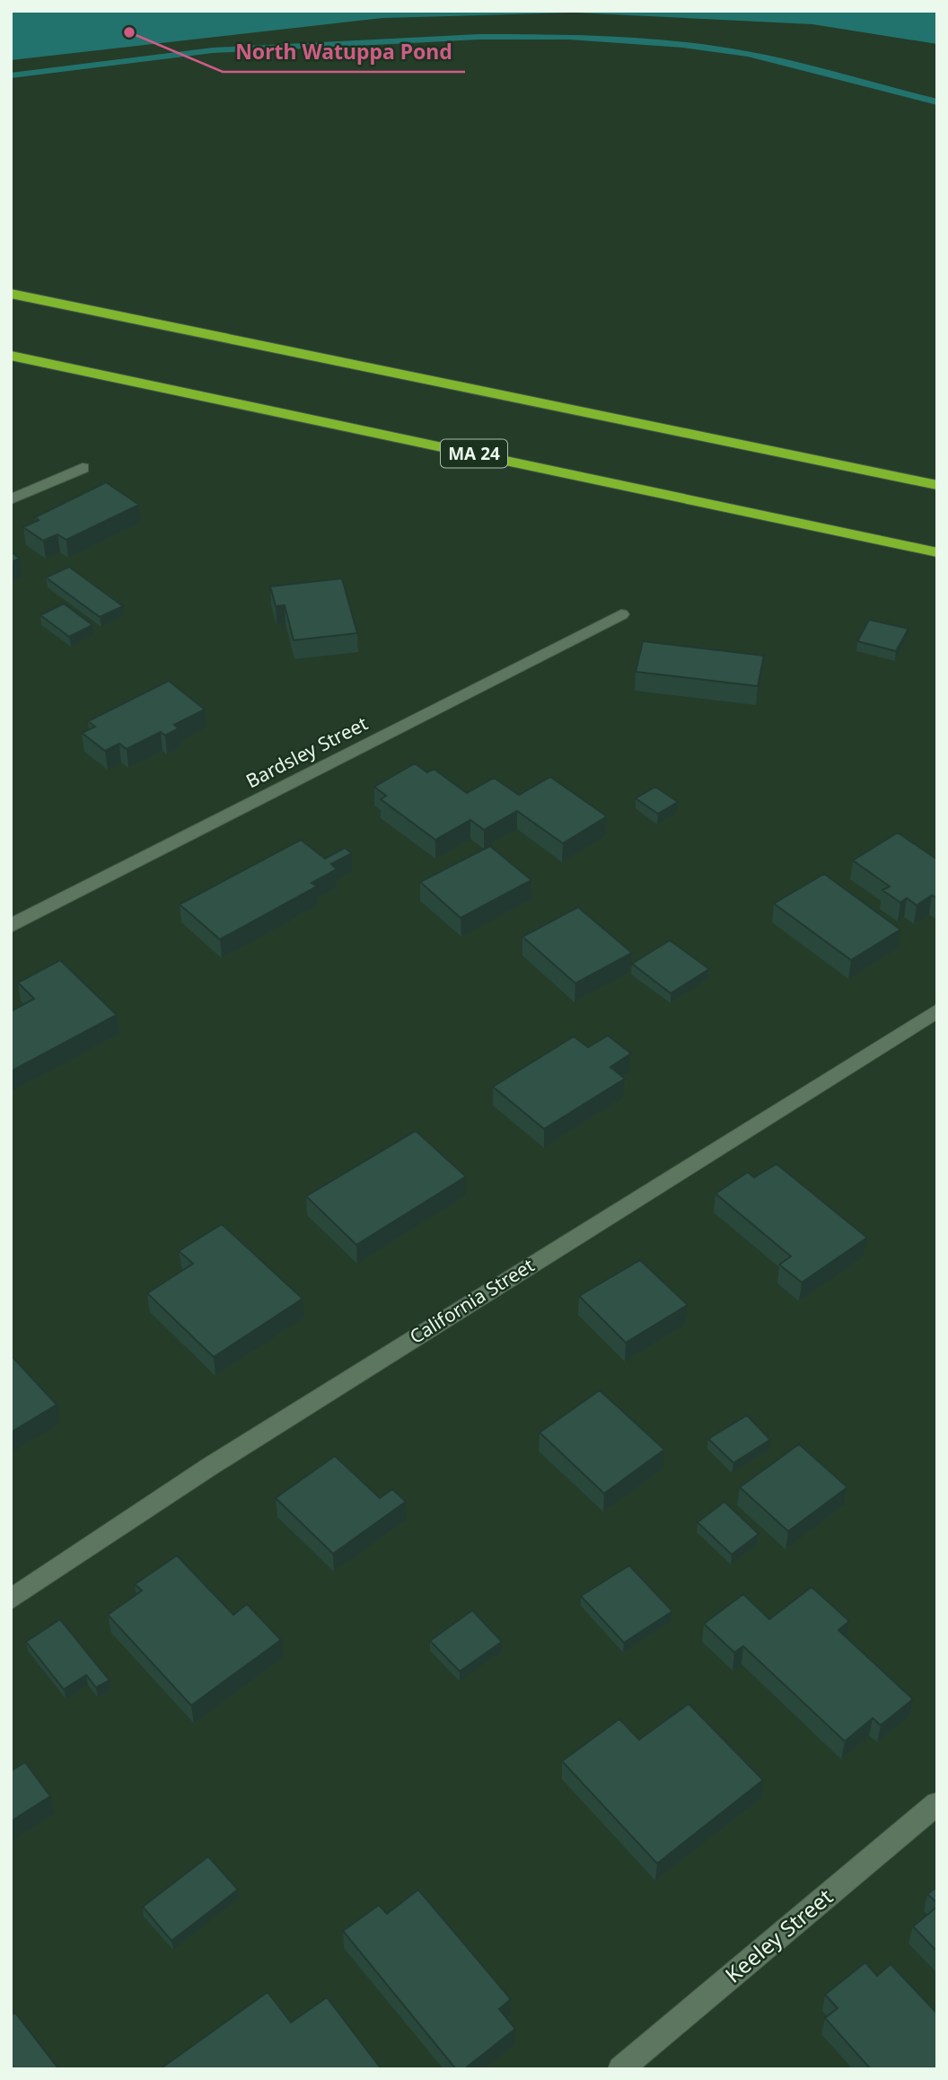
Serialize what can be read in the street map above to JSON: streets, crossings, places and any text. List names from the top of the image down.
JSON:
{
  "streets": {
    "highway": ["MA 24"],
    "street": ["Bardsley Street", "California Street", "Keeley Street"]
  },
  "places": ["North Watuppa Pond"]
}
